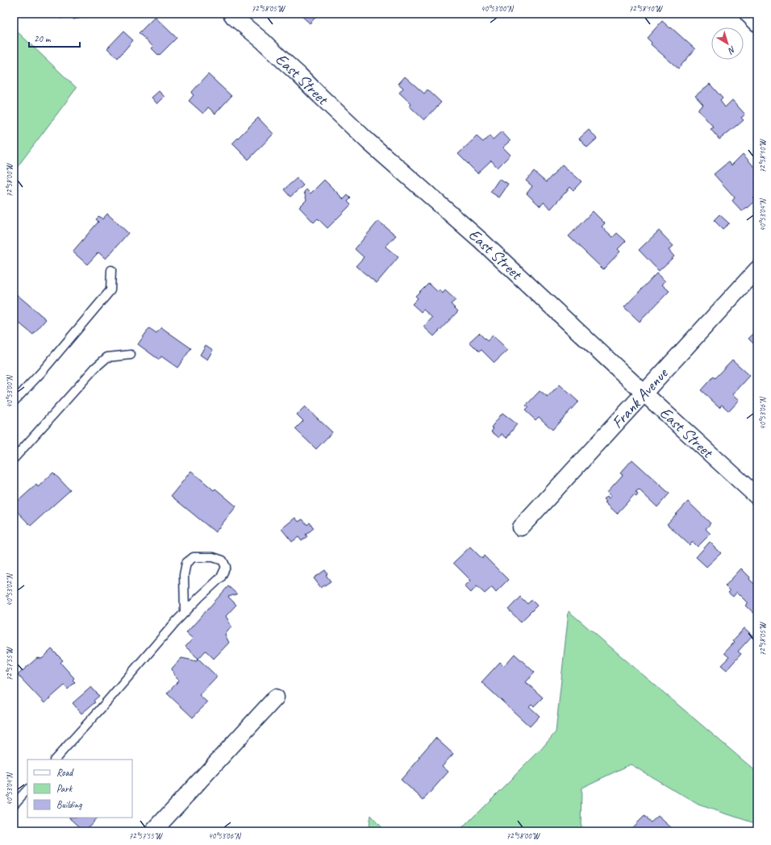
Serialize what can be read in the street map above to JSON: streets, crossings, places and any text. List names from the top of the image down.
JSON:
{
  "streets": {
    "street": ["East Street", "Frank Avenue"]
  },
  "crossings": [
    ["East Street", "Frank Avenue"]
  ],
  "legend": ["Road", "Park", "Building"],
  "scale_bar": "20 m",
  "north": "bottom right",
  "coordinates": [
    "72°58'05\"W",
    "40°53'00\"N",
    "72°58'10\"W",
    "72°58'00\"W",
    "40°53'04\"N",
    "40°53'06\"N",
    "40°53'02\"N",
    "72°57'55\"W"
  ]
}
